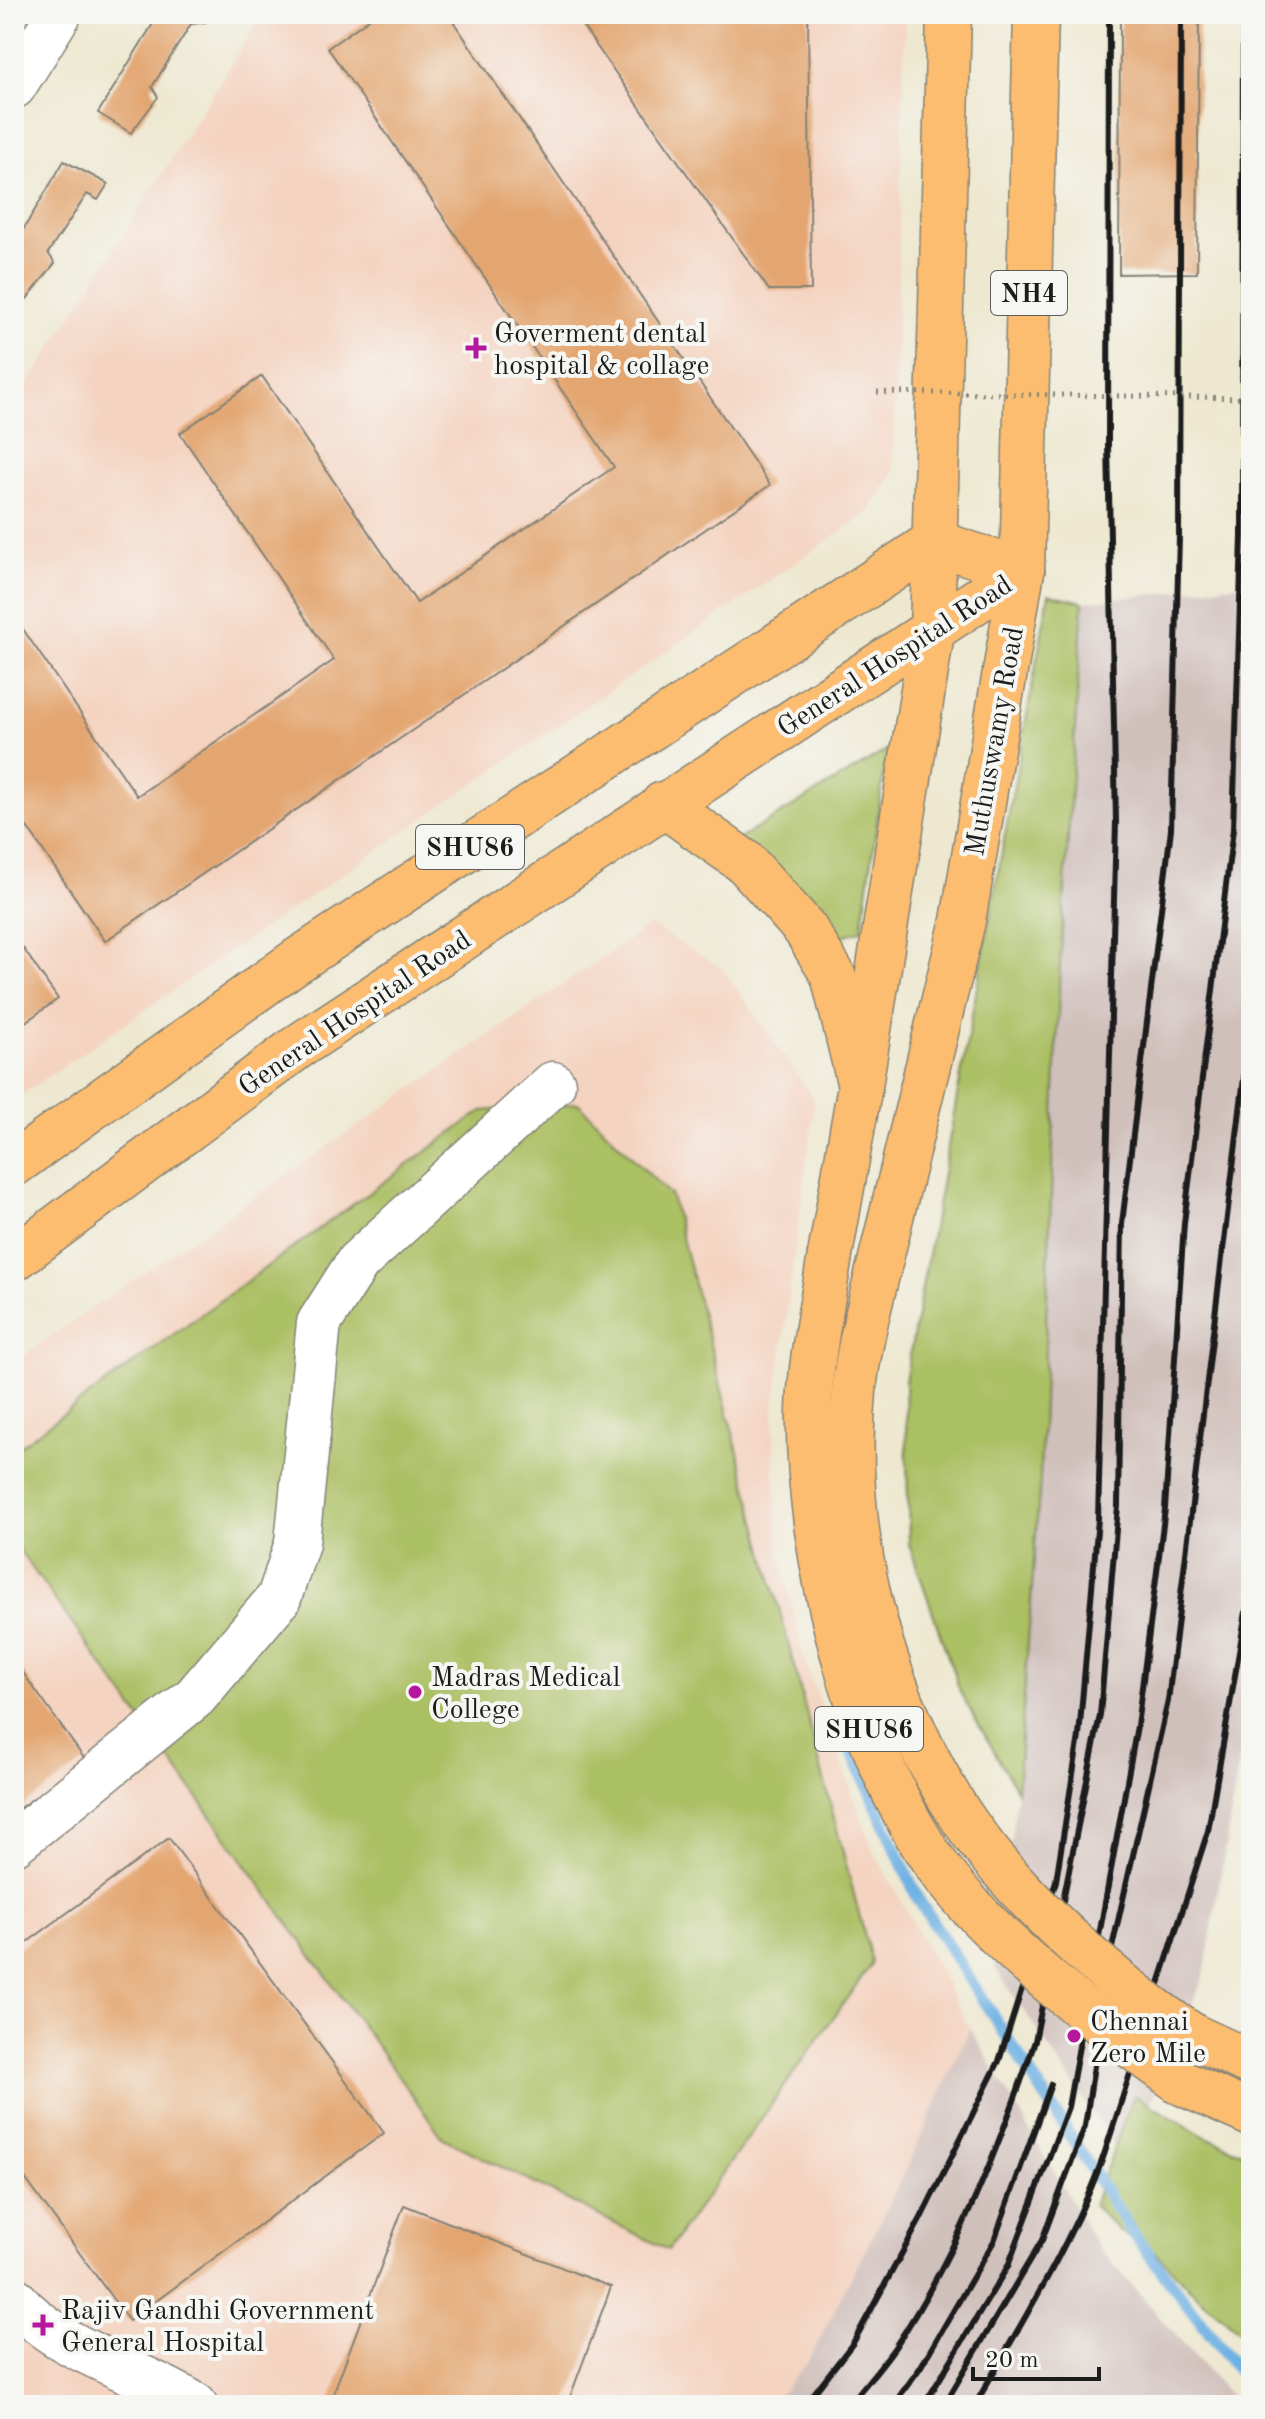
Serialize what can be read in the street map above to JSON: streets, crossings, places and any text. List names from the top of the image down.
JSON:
{
  "streets": {
    "main road": [
      "NH4",
      "General Hospital Road",
      "Muthuswamy Road",
      "SHU86"
    ]
  },
  "crossings": [
    ["General Hospital Road", "Muthuswamy Road"],
    ["General Hospital Road", "SHU86"]
  ],
  "places": {
    "health": ["Goverment dental hospital & collage", "Rajiv Gandhi Government General Hospital"],
    "other": ["Madras Medical College", "Chennai Zero Mile"]
  },
  "scale_bar": "20 m"
}
